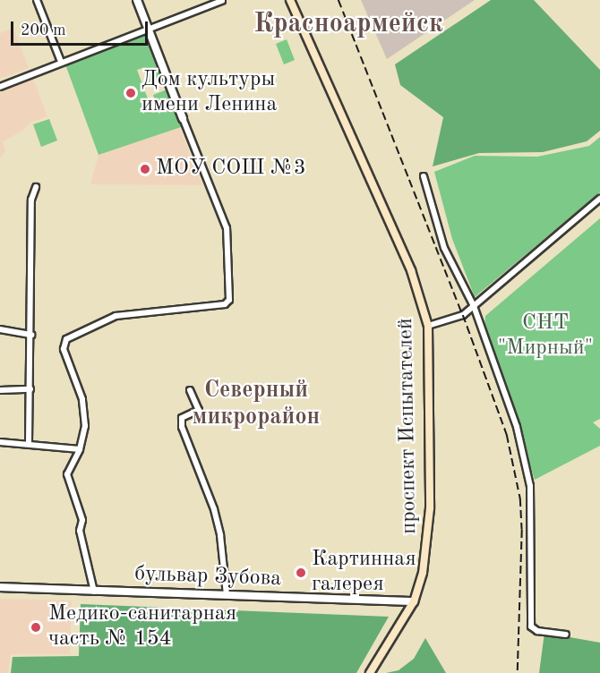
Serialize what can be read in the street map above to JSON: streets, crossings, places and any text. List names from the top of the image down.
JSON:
{
  "streets": {
    "main road": ["проспект Испытателей"],
    "street": ["бульвар Зубова"]
  },
  "crossings": [
    ["проспект Испытателей", "бульвар Зубова"]
  ],
  "districts": ["Красноармейск", "Северный микрорайон"],
  "parks": ["СНТ \"Мирный\""],
  "places": [
    "Дом культуры имени Ленина",
    "МОУ СОШ №3",
    "Картинная галерея",
    "Медико-санитарная часть № 154"
  ],
  "scale_bar": "200 m"
}
